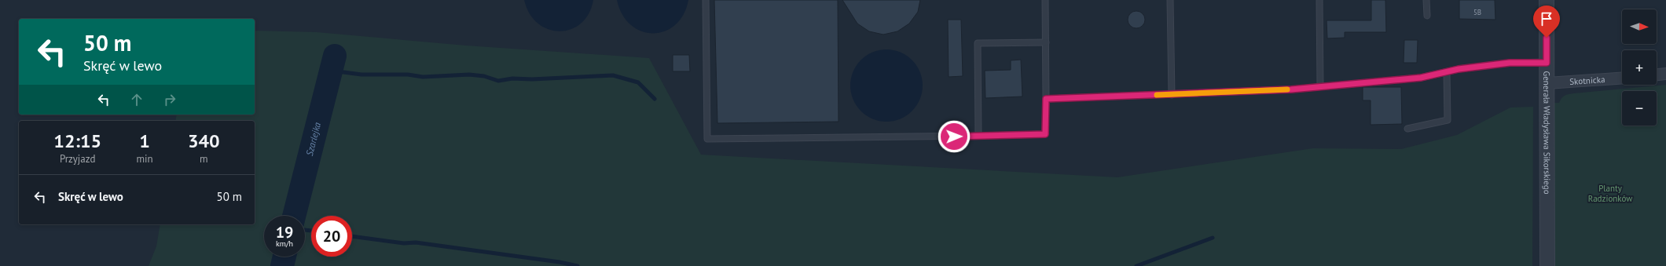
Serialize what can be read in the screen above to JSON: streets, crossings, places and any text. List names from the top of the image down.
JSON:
{
  "streets": {
    "street": ["Skotnicka", "Generała Władysława Sikorskiego"]
  },
  "crossings": [
    ["Skotnicka", "Generała Władysława Sikorskiego"]
  ],
  "water": ["Szarlejka"],
  "parks": ["Planty Radzionków"],
  "house_numbers": ["5B"],
  "north": "right",
  "page": {
    "map_buttons": ["+", "−"],
    "turn": ["50 m", "Skręć w lewo"],
    "eta": [
      "12:15",
      "Przyjazd",
      "1",
      "min",
      "340",
      "m"
    ],
    "list": [
      {
        "name": "Skręć w lewo",
        "value": "50 m"
      }
    ],
    "speed": "19 km/h",
    "limit": "20"
  }
}
